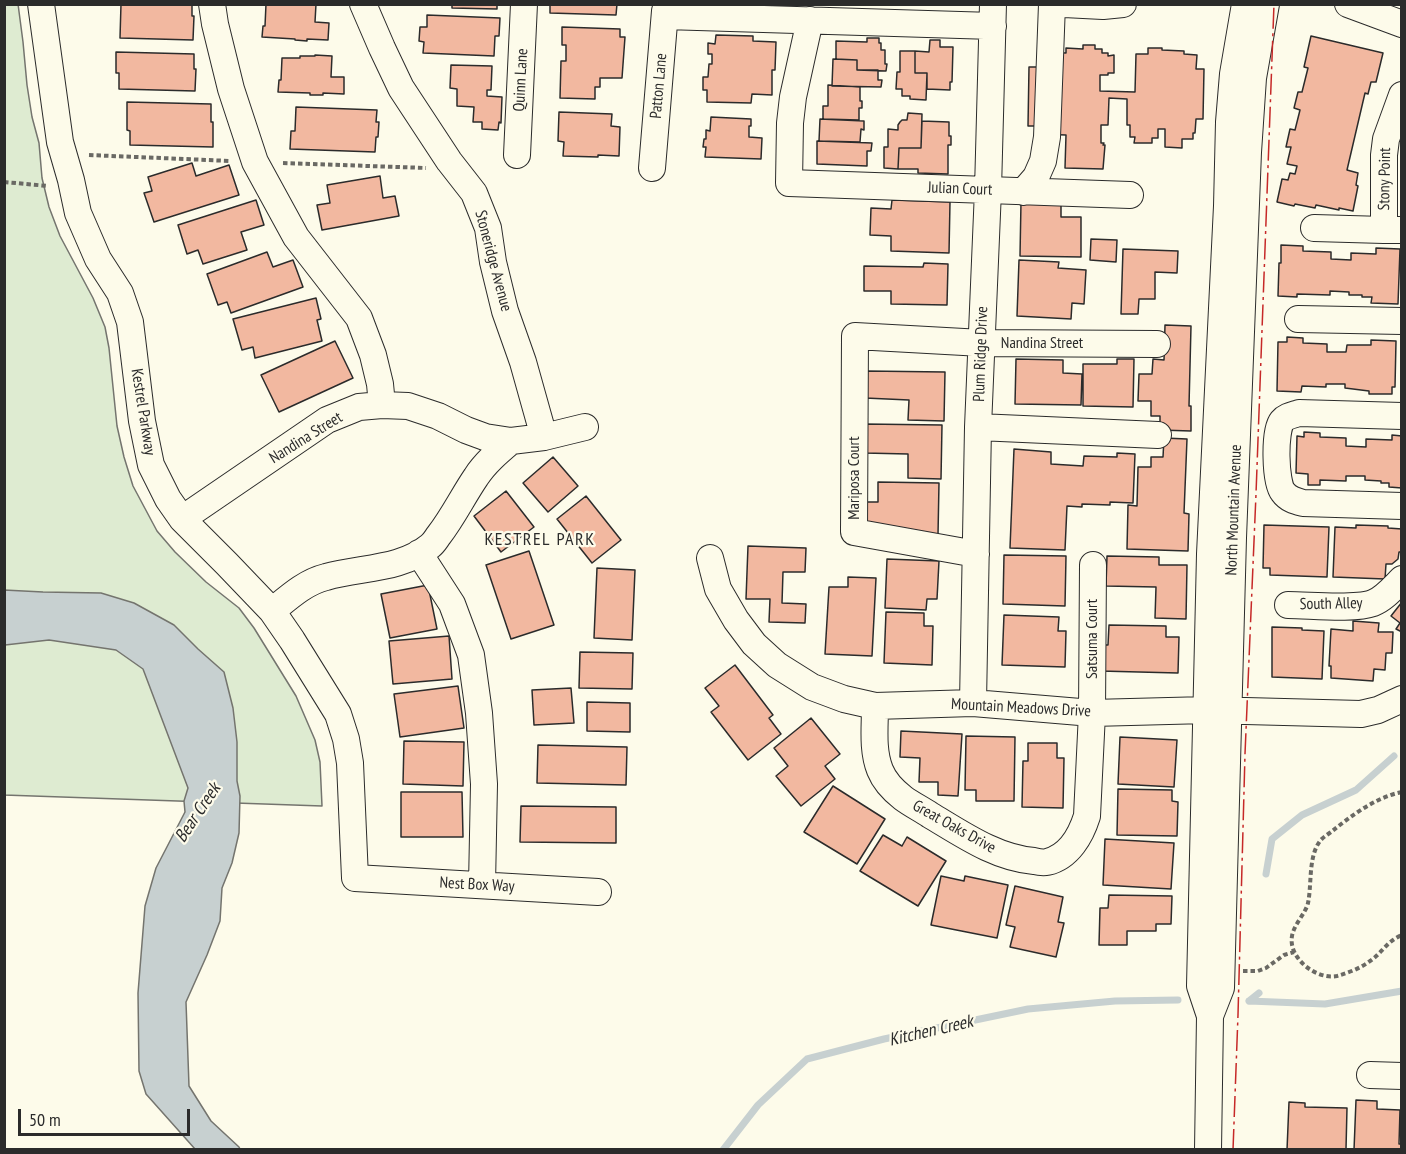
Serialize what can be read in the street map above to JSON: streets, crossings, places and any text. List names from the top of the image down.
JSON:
{
  "streets": {
    "street": [
      "Quinn Lane",
      "Patton Lane",
      "Stony Point",
      "Julian Court",
      "Stoneridge Avenue",
      "Nandina Street",
      "Plum Ridge Drive",
      "Kestrel Parkway",
      "Mariposa Court",
      "North Mountain Avenue",
      "South Alley",
      "Satsuma Court",
      "Mountain Meadows Drive",
      "Great Oaks Drive",
      "Nest Box Way"
    ]
  },
  "crossings": [
    ["Julian Court", "Plum Ridge Drive"],
    ["Stoneridge Avenue", "Nandina Street"],
    ["Nandina Street", "Plum Ridge Drive"],
    ["Nandina Street", "Kestrel Parkway"],
    ["Nandina Street", "Mariposa Court"],
    ["Plum Ridge Drive", "Mariposa Court"],
    ["Plum Ridge Drive", "Mountain Meadows Drive"],
    ["Kestrel Parkway", "Nest Box Way"],
    ["North Mountain Avenue", "Mountain Meadows Drive"],
    ["Satsuma Court", "Mountain Meadows Drive"],
    ["Satsuma Court", "Great Oaks Drive"],
    ["Mountain Meadows Drive", "Great Oaks Drive"]
  ],
  "districts": ["KESTREL PARK"],
  "water": ["Bear Creek", "Kitchen Creek"],
  "scale_bar": "50 m"
}
